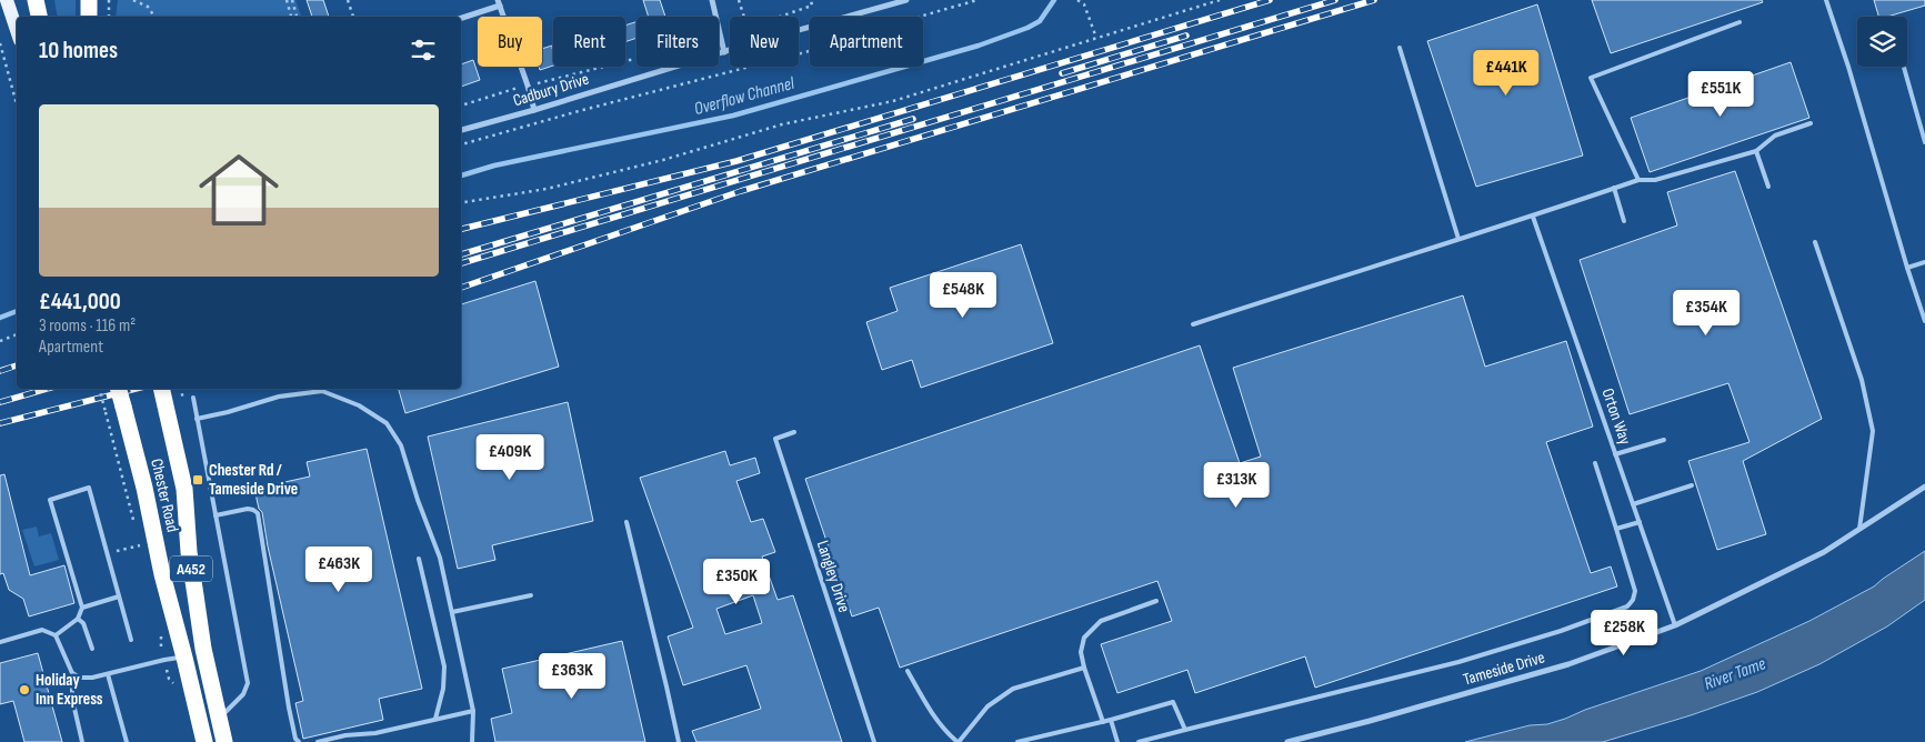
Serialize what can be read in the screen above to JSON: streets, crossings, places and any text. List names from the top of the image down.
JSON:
{
  "streets": {
    "highway": ["Chester Road", "A452"],
    "street": ["Cadbury Drive", "Tameside Drive"],
    "lane": ["Orton Way", "Langley Drive"]
  },
  "crossings": [
    ["Orton Way", "Tameside Drive"]
  ],
  "water": ["Overflow Channel", "River Tame"],
  "places": {
    "transit": ["Chester Rd / Tameside Drive"],
    "other": ["Holiday Inn Express"]
  },
  "page": {
    "chip": [
      "Buy",
      "Rent",
      "Filters",
      "New",
      "Apartment"
    ],
    "heading": "10 homes",
    "price": [
      "£441K",
      "£551K",
      "£548K",
      "£354K",
      "£409K",
      "£313K",
      "£463K",
      "£350K",
      "£258K",
      "£363K"
    ],
    "list": [
      {
        "name": "£441,000",
        "note": "3 rooms · 116 m² · Apartment"
      }
    ]
  }
}
